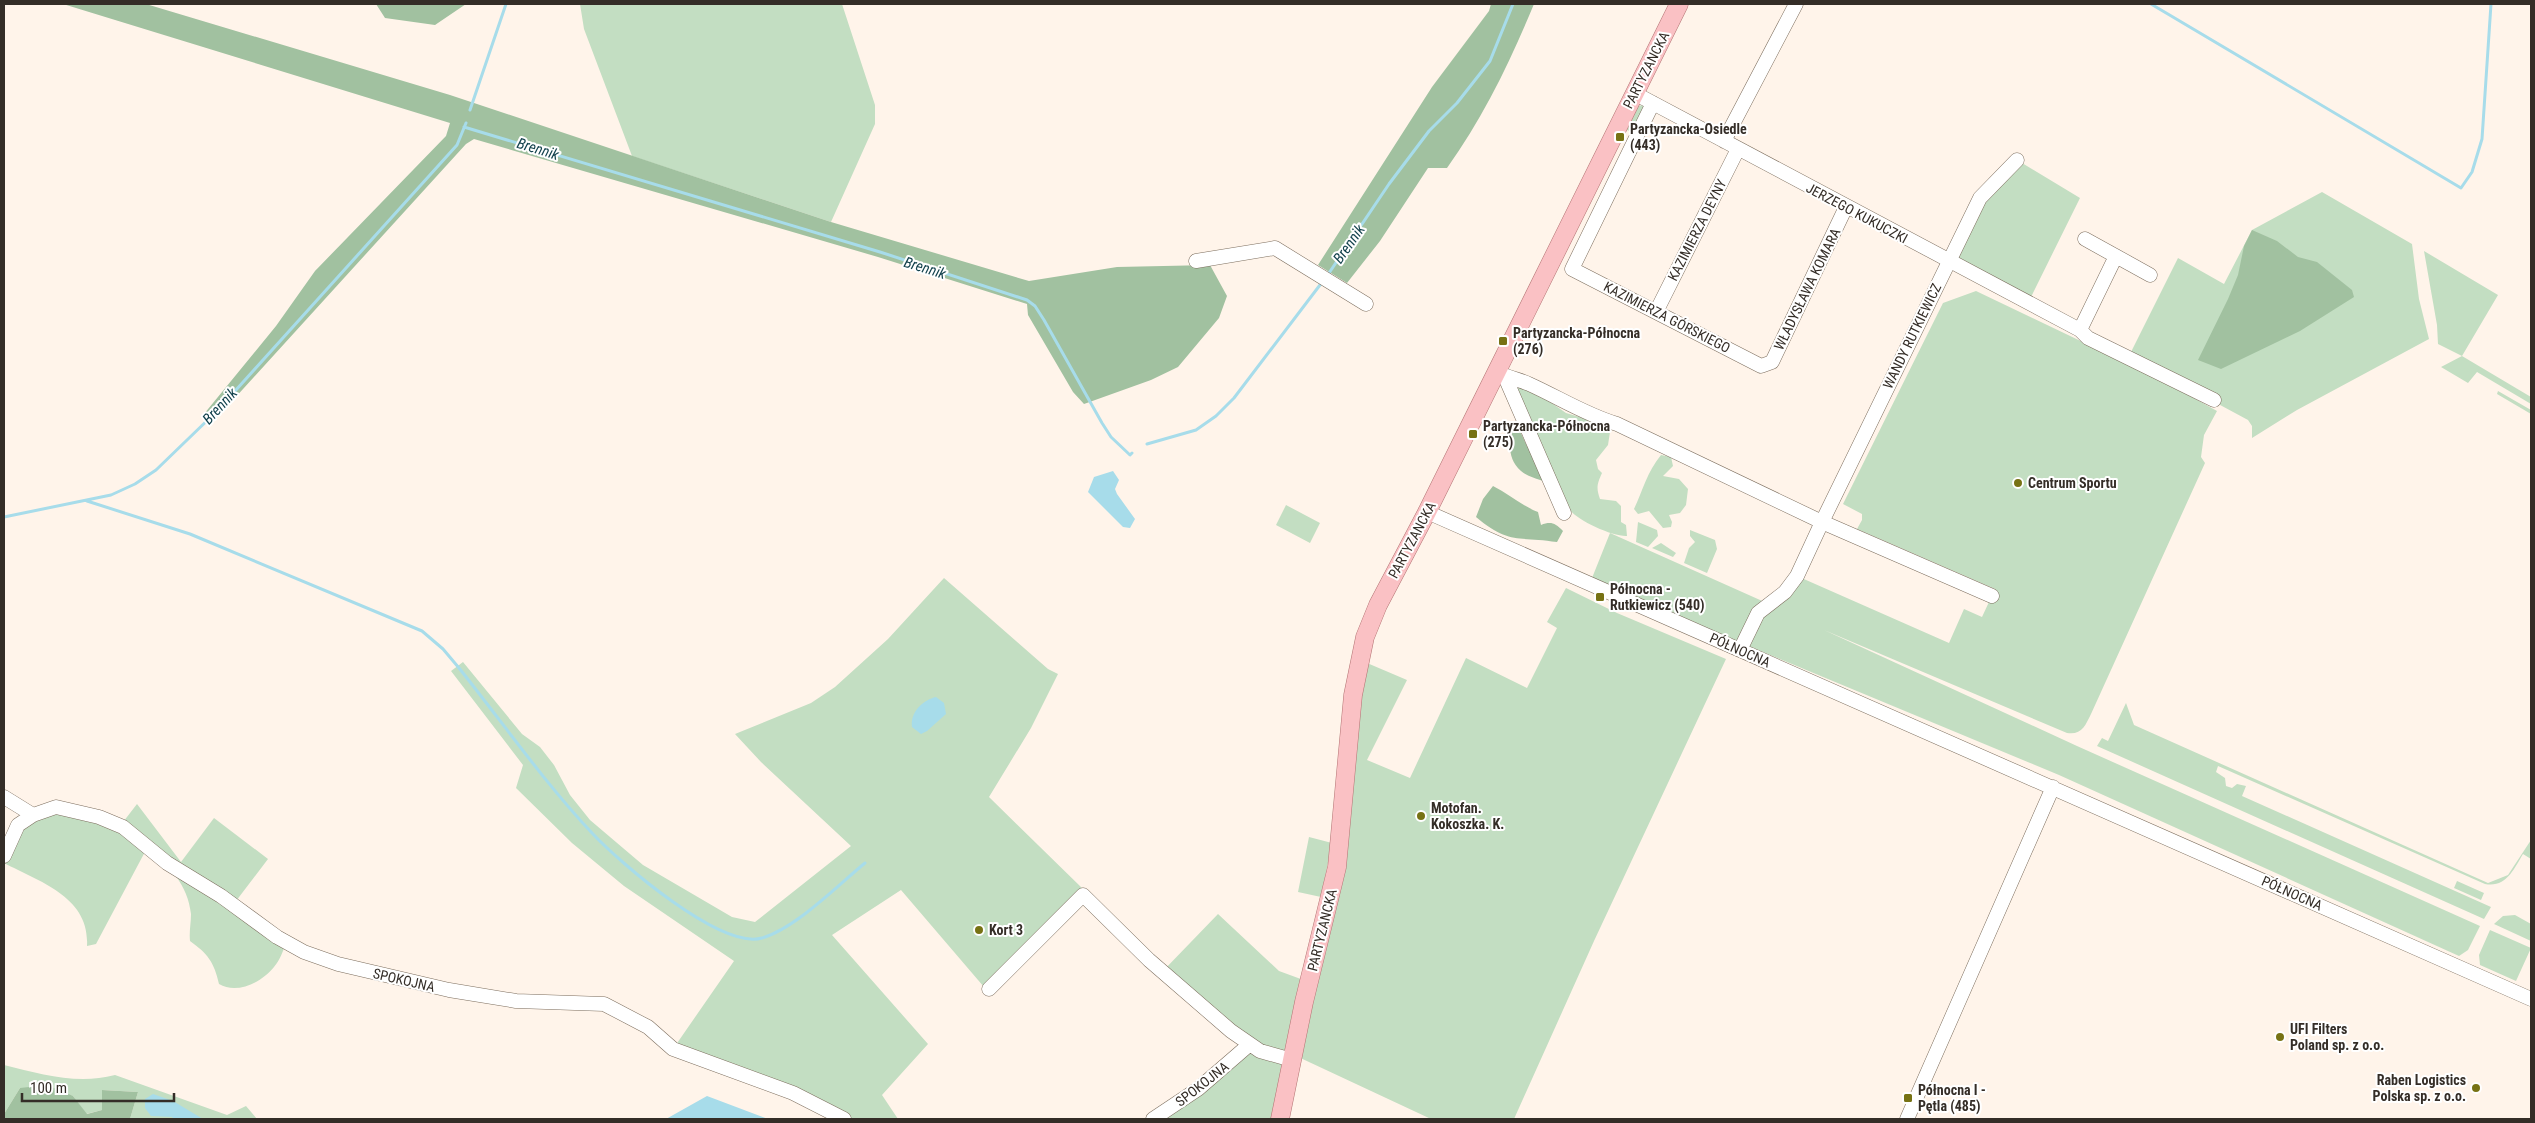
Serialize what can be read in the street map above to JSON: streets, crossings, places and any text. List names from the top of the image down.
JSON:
{
  "streets": {
    "main road": ["PARTYZANCKA"],
    "street": [
      "JERZEGO KUKUCZKI",
      "KAZIMIERZA DEYNY",
      "WŁADYSŁAWA KOMARA",
      "KAZIMIERZA GÓRSKIEGO",
      "WANDY RUTKIEWICZ",
      "PÓŁNOCNA",
      "SPOKOJNA"
    ]
  },
  "crossings": [
    ["PARTYZANCKA", "JERZEGO KUKUCZKI"],
    ["PARTYZANCKA", "PÓŁNOCNA"],
    ["JERZEGO KUKUCZKI", "KAZIMIERZA DEYNY"],
    ["JERZEGO KUKUCZKI", "WŁADYSŁAWA KOMARA"],
    ["JERZEGO KUKUCZKI", "KAZIMIERZA GÓRSKIEGO"],
    ["JERZEGO KUKUCZKI", "WANDY RUTKIEWICZ"],
    ["KAZIMIERZA DEYNY", "KAZIMIERZA GÓRSKIEGO"],
    ["WŁADYSŁAWA KOMARA", "KAZIMIERZA GÓRSKIEGO"],
    ["WANDY RUTKIEWICZ", "PÓŁNOCNA"]
  ],
  "water": ["Brennik"],
  "places": {
    "transit": [
      "Partyzancka-Osiedle (443)",
      "Partyzancka-Północna (276)",
      "Partyzancka-Północna (275)",
      "Północna - Rutkiewicz (540)",
      "Północna I - Pętla (485)"
    ],
    "other": [
      "Centrum Sportu",
      "Motofan. Kokoszka. K.",
      "Kort 3",
      "UFI Filters Poland sp. z o.o.",
      "Raben Logistics Polska sp. z o.o."
    ]
  },
  "scale_bar": "100 m"
}
